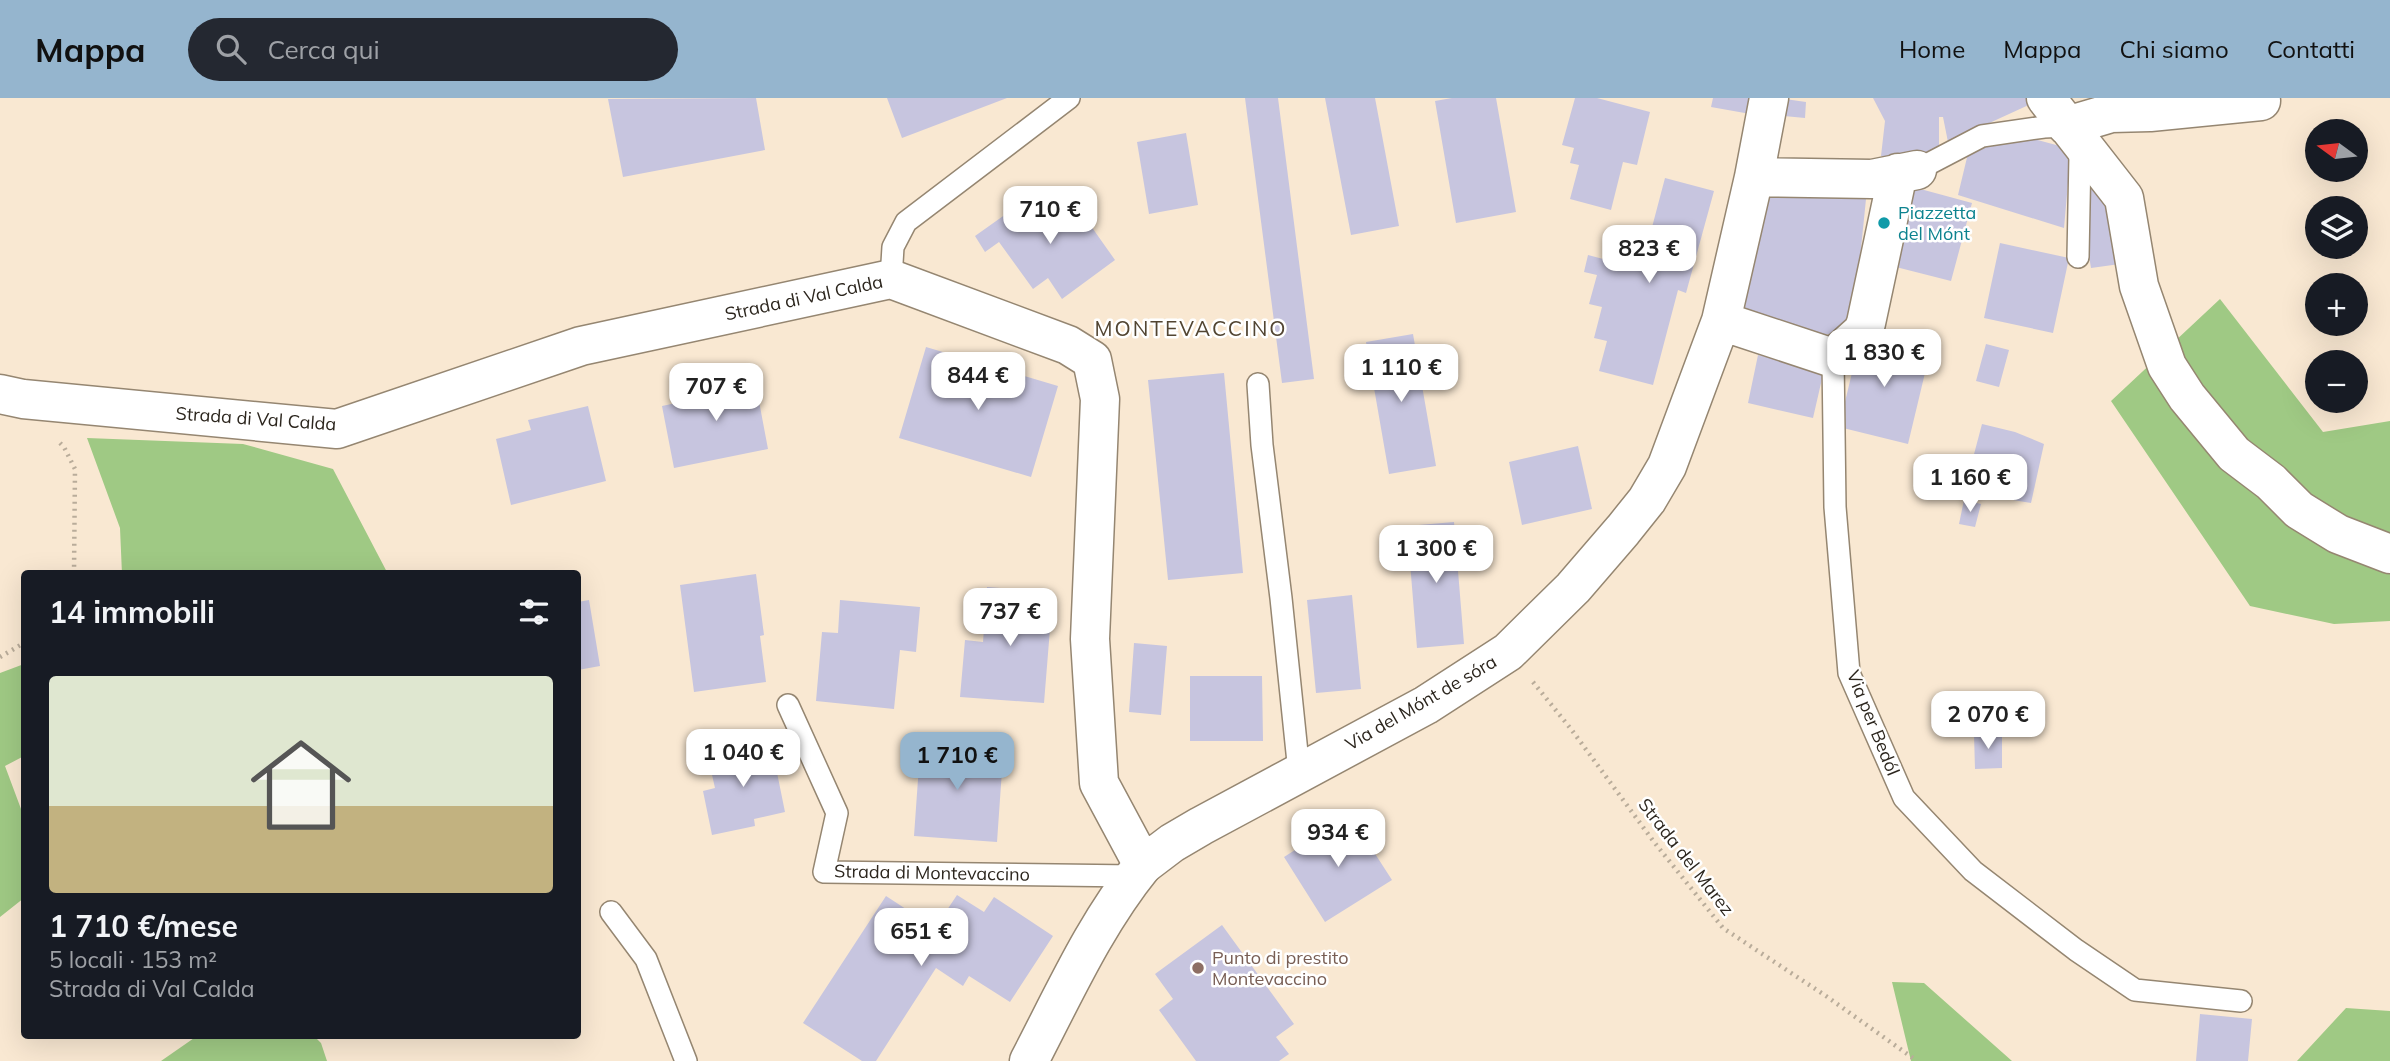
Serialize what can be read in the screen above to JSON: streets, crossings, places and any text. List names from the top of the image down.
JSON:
{
  "streets": {
    "street": ["Strada di Val Calda", "Via del Mónt de sóra"],
    "lane": ["Via per Bedól", "Strada di Montevaccino"],
    "path": ["Strada del Marez"]
  },
  "crossings": [
    ["Strada di Val Calda", "Via del Mónt de sóra"],
    ["Strada di Val Calda", "Strada di Montevaccino"],
    ["Via del Mónt de sóra", "Strada del Marez"],
    ["Via del Mónt de sóra", "Strada di Montevaccino"]
  ],
  "districts": ["MONTEVACCINO"],
  "places": ["Piazzetta del Mónt", "Punto di prestito Montevaccino"],
  "north": "left",
  "page": {
    "header": "Mappa",
    "search": "Cerca qui",
    "nav": [
      "Home",
      "Mappa",
      "Chi siamo",
      "Contatti"
    ],
    "map_buttons": ["+", "−"],
    "price": [
      "710 €",
      "823 €",
      "1 830 €",
      "1 110 €",
      "844 €",
      "707 €",
      "1 160 €",
      "1 300 €",
      "737 €",
      "2 070 €",
      "1 040 €",
      "1 710 €",
      "934 €",
      "651 €"
    ],
    "heading": "14 immobili",
    "list": [
      {
        "name": "1 710 €/mese",
        "note": "5 locali · 153 m² · Strada di Val Calda"
      }
    ]
  }
}
